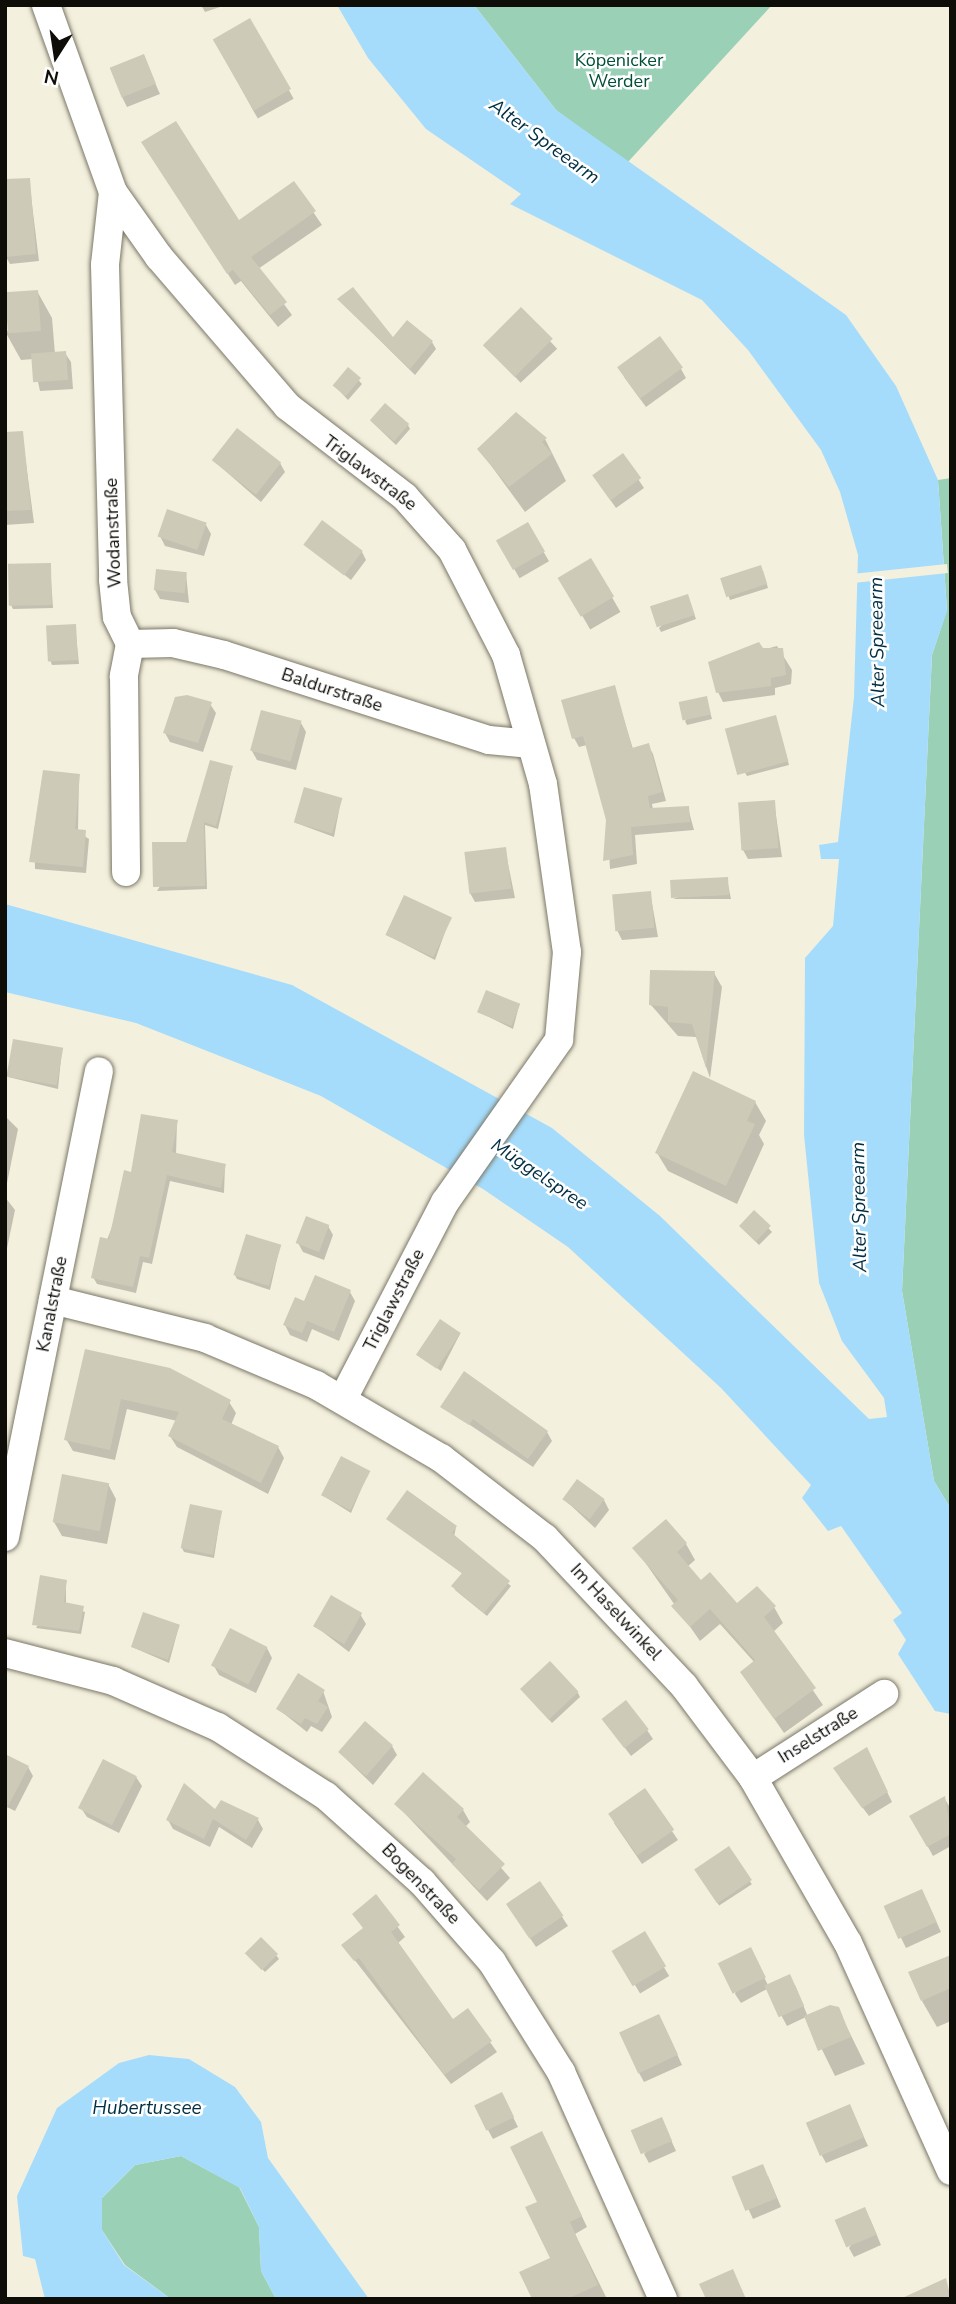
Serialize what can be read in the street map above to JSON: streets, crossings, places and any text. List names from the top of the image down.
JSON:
{
  "streets": {
    "street": [
      "Triglawstraße",
      "Wodanstraße",
      "Baldurstraße",
      "Kanalstraße",
      "Im Haselwinkel",
      "Inselstraße",
      "Bogenstraße"
    ]
  },
  "crossings": [
    ["Triglawstraße", "Wodanstraße"],
    ["Triglawstraße", "Baldurstraße"],
    ["Triglawstraße", "Im Haselwinkel"],
    ["Wodanstraße", "Baldurstraße"],
    ["Kanalstraße", "Im Haselwinkel"],
    ["Im Haselwinkel", "Inselstraße"]
  ],
  "water": ["Alter Spreearm", "Müggelspree", "Hubertussee"],
  "parks": ["Köpenicker Werder"],
  "north": "bottom"
}
